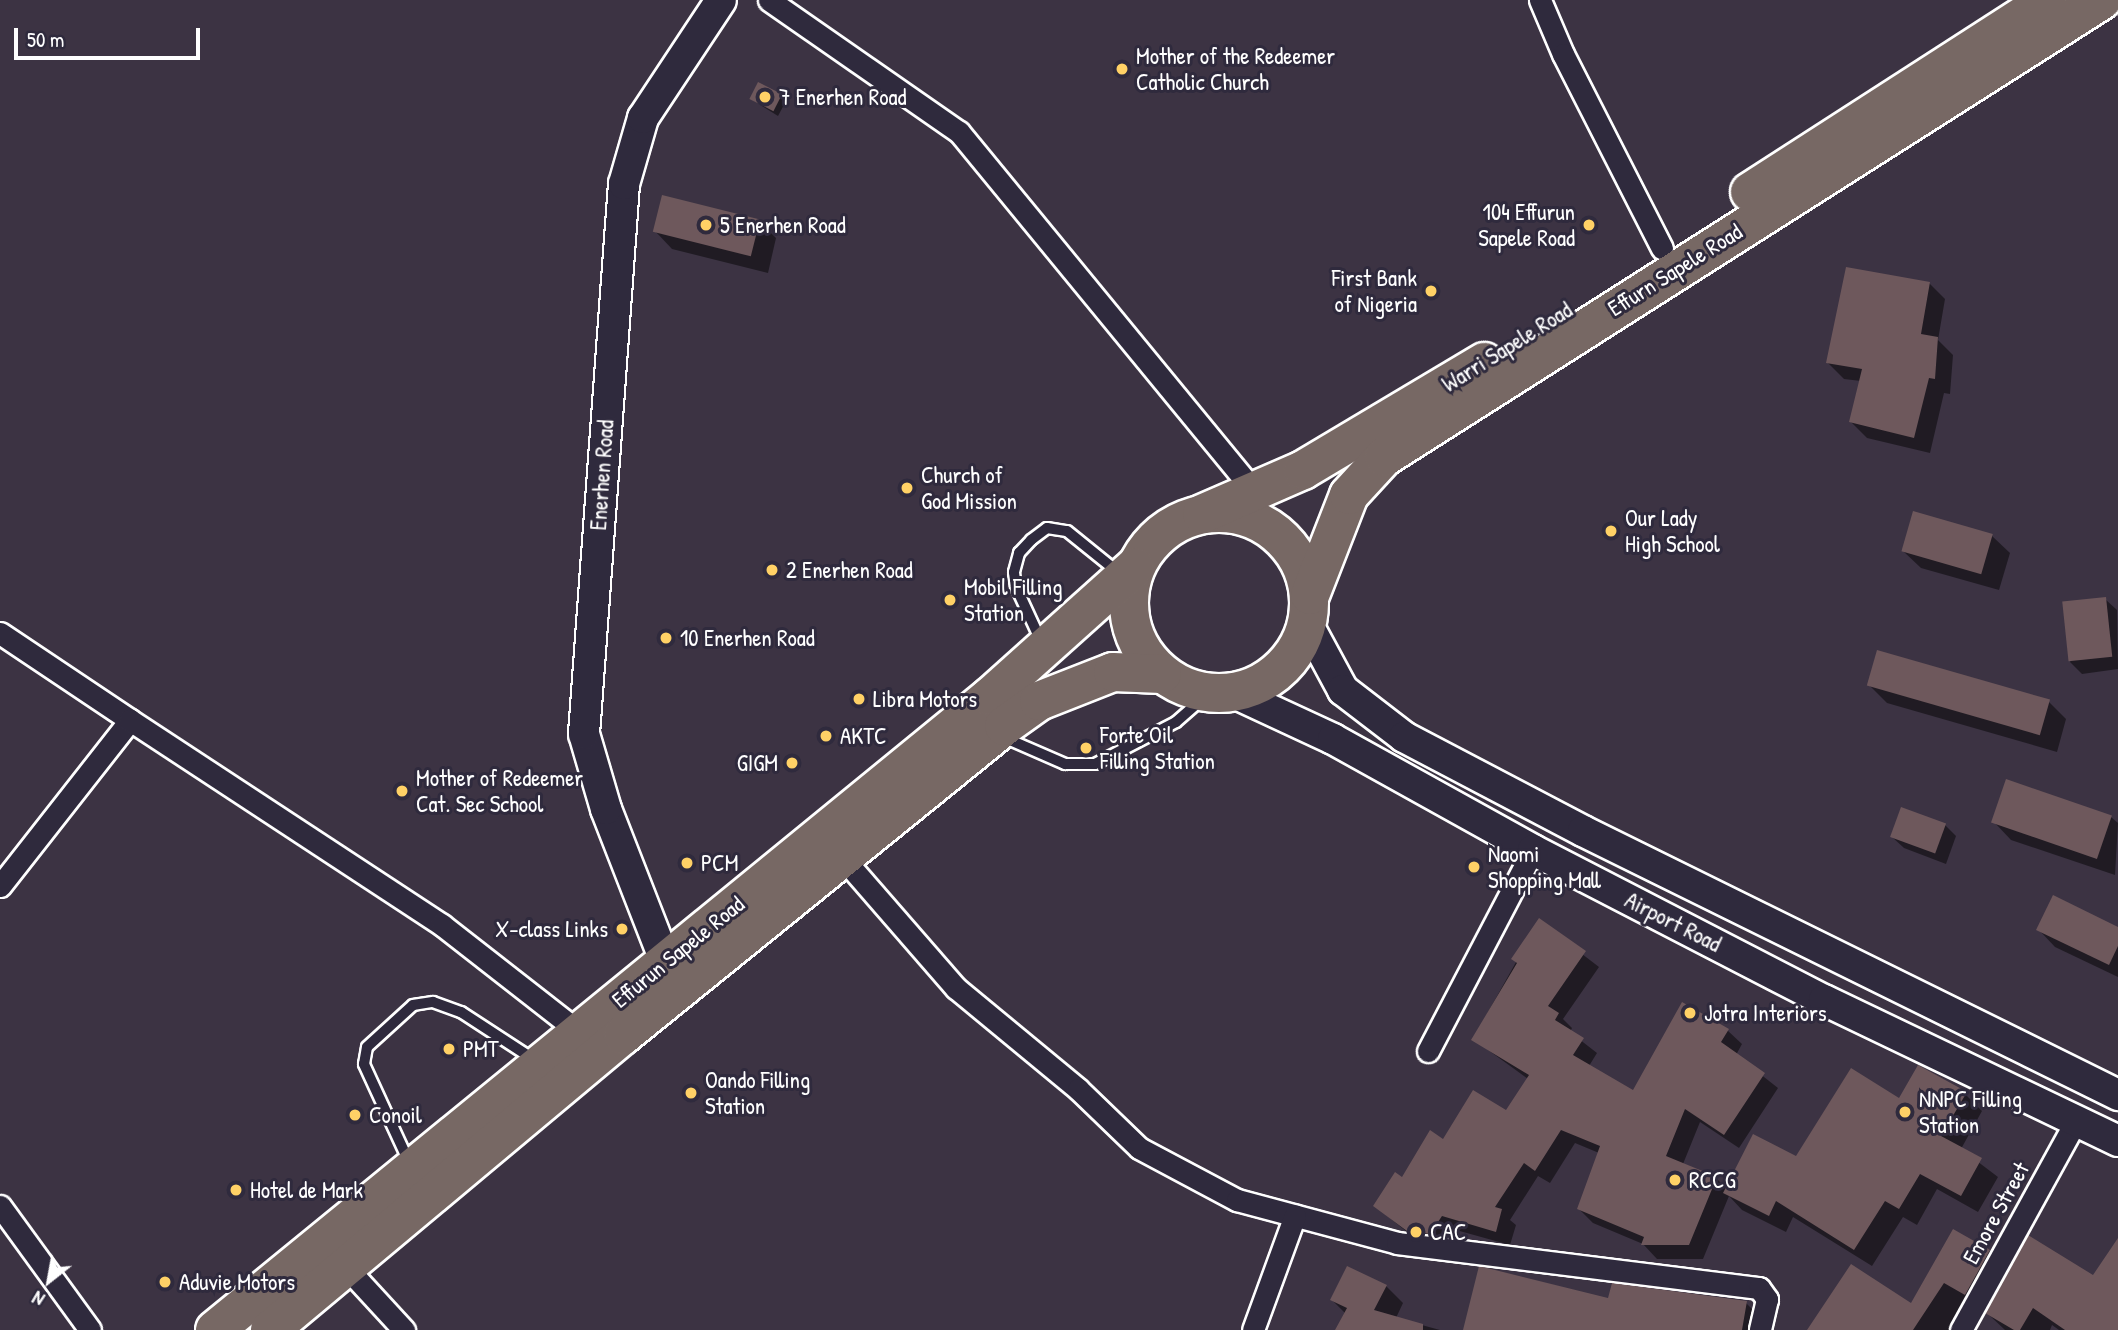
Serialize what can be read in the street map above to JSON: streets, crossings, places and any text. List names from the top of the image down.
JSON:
{
  "streets": {
    "highway": ["Effurn Sapele Road", "Warri Sapele Road", "Effurun Sapele Road"],
    "main road": ["Enerhen Road", "Airport Road"],
    "street": ["Emore Street"]
  },
  "crossings": [
    ["Effurn Sapele Road", "Warri Sapele Road"],
    ["Effurn Sapele Road", "Airport Road"],
    ["Effurn Sapele Road", "Effurun Sapele Road"],
    ["Warri Sapele Road", "Airport Road"],
    ["Warri Sapele Road", "Effurun Sapele Road"],
    ["Enerhen Road", "Effurun Sapele Road"],
    ["Airport Road", "Effurun Sapele Road"],
    ["Airport Road", "Emore Street"]
  ],
  "places": [
    "Mother of the Redeemer Catholic Church",
    "7 Enerhen Road",
    "5 Enerhen Road",
    "104 Effurun Sapele Road",
    "First Bank of Nigeria",
    "Church of God Mission",
    "Our Lady High School",
    "2 Enerhen Road",
    "Mobil Filling Station",
    "10 Enerhen Road",
    "Libra Motors",
    "AKTC",
    "Forte Oil Filling Station",
    "GIGM",
    "Mother of Redeemer Cat. Sec School",
    "PCM",
    "Naomi Shopping Mall",
    "X-class Links",
    "Jotra Interiors",
    "PMT",
    "Oando Filling Station",
    "NNPC Filling Station",
    "Conoil",
    "RCCG",
    "Hotel de Mark",
    "CAC",
    "Aduvie Motors"
  ],
  "scale_bar": "50 m",
  "north": "bottom left"
}
